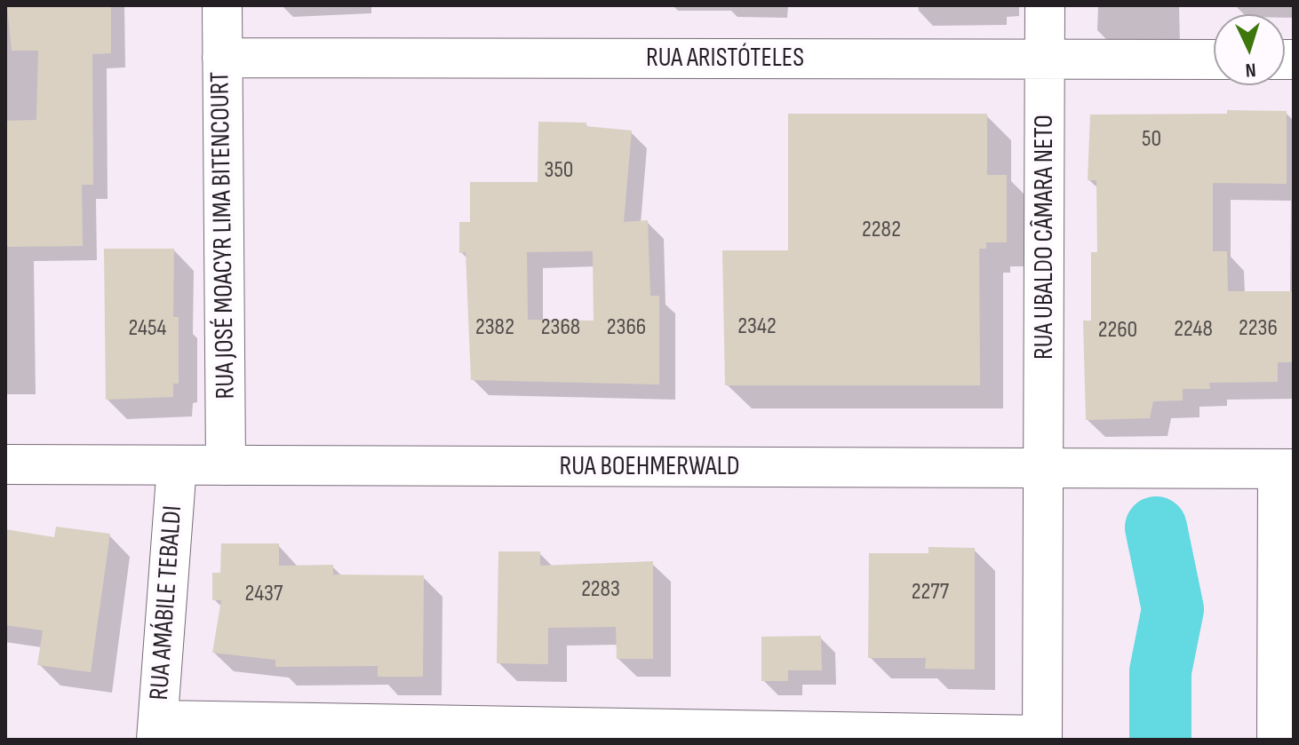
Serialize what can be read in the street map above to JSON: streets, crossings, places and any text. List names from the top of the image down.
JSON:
{
  "streets": {
    "street": [
      "RUA ARISTÓTELES",
      "RUA JOSÉ MOACYR LIMA BITENCOURT",
      "RUA UBALDO CÂMARA NETO",
      "RUA BOEHMERWALD",
      "RUA AMÁBILE TEBALDI"
    ]
  },
  "crossings": [
    ["RUA ARISTÓTELES", "RUA JOSÉ MOACYR LIMA BITENCOURT"],
    ["RUA ARISTÓTELES", "RUA UBALDO CÂMARA NETO"],
    ["RUA JOSÉ MOACYR LIMA BITENCOURT", "RUA BOEHMERWALD"],
    ["RUA UBALDO CÂMARA NETO", "RUA BOEHMERWALD"],
    ["RUA BOEHMERWALD", "RUA AMÁBILE TEBALDI"]
  ],
  "house_numbers": [
    "50",
    "350",
    "2282",
    "2342",
    "2382",
    "2368",
    "2366",
    "2454",
    "2236",
    "2248",
    "2260",
    "2283",
    "2277",
    "2437"
  ],
  "north": "bottom"
}
